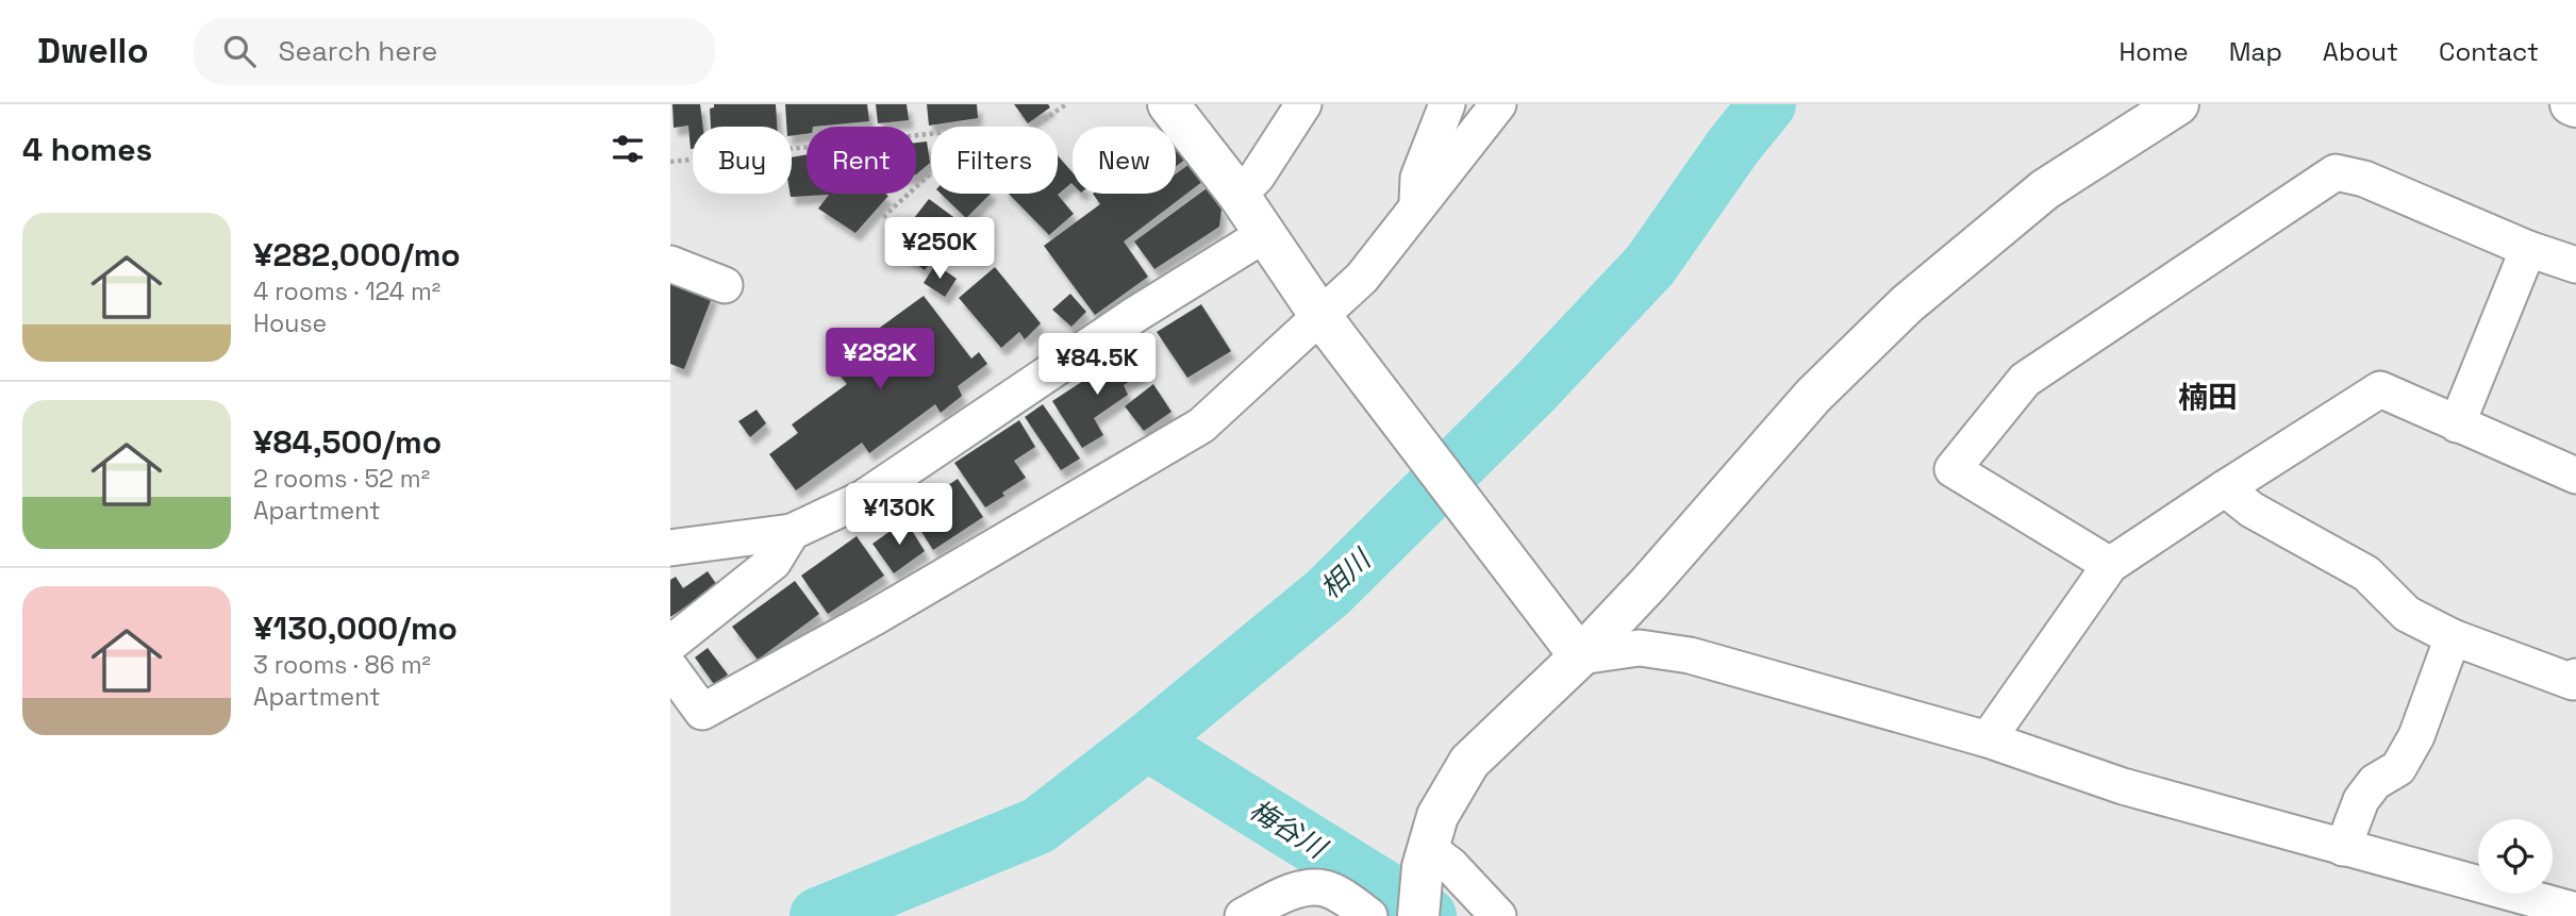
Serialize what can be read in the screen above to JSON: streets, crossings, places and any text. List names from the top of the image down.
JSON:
{
  "districts": ["楠田"],
  "water": ["相川", "梅谷川"],
  "page": {
    "header": "Dwello",
    "search": "Search here",
    "nav": [
      "Home",
      "Map",
      "About",
      "Contact"
    ],
    "heading": "4 homes",
    "chip": [
      "Buy",
      "Rent",
      "Filters",
      "New"
    ],
    "list": [
      {
        "name": "¥282,000/mo",
        "note": "4 rooms · 124 m² · House"
      },
      {
        "name": "¥84,500/mo",
        "note": "2 rooms · 52 m² · Apartment"
      },
      {
        "name": "¥130,000/mo",
        "note": "3 rooms · 86 m² · Apartment"
      }
    ],
    "price": [
      "¥250K",
      "¥282K",
      "¥84.5K",
      "¥130K"
    ]
  }
}
